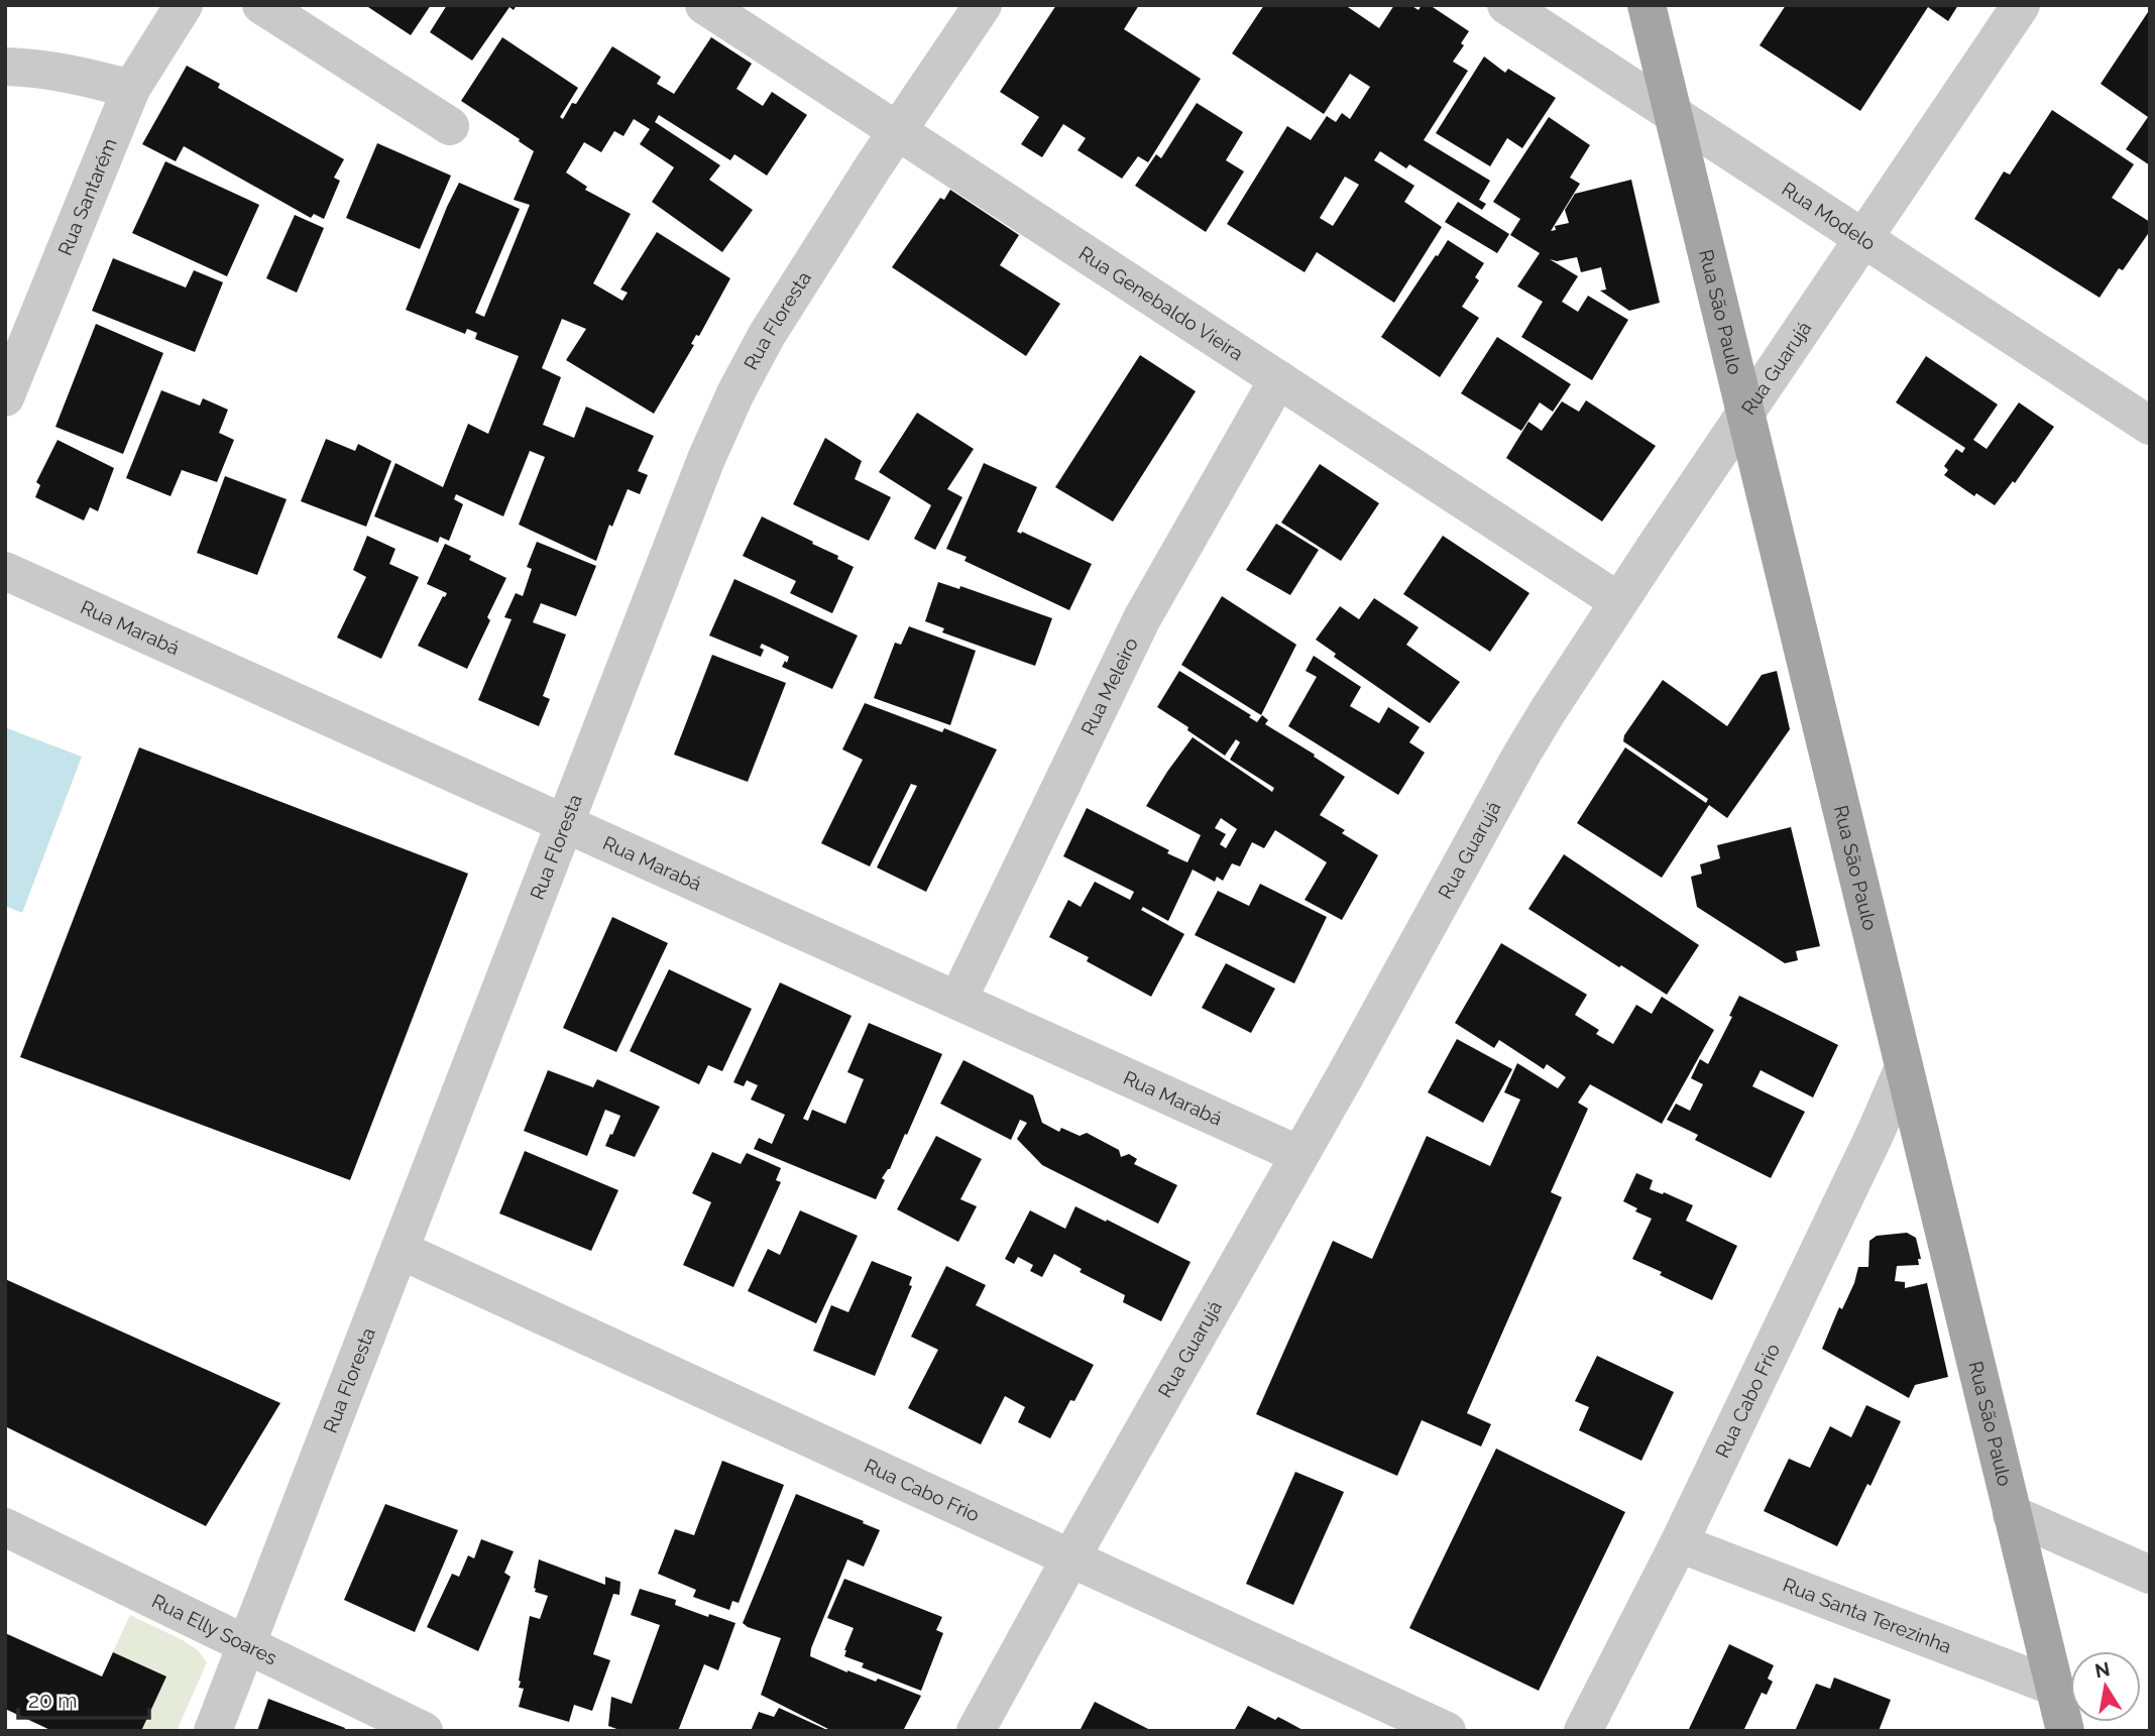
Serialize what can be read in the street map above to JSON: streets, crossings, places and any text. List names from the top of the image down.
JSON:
{
  "streets": {
    "main road": ["Rua São Paulo"],
    "street": [
      "Rua Santarém",
      "Rua Modelo",
      "Rua Genebaldo Vieira",
      "Rua Floresta",
      "Rua Guarujá",
      "Rua Marabá",
      "Rua Meleiro",
      "Rua Cabo Frio",
      "Rua Santa Terezinha",
      "Rua Elly Soares"
    ]
  },
  "crossings": [
    ["Rua Modelo", "Rua São Paulo"],
    ["Rua Modelo", "Rua Guarujá"],
    ["Rua Genebaldo Vieira", "Rua Floresta"],
    ["Rua Genebaldo Vieira", "Rua Guarujá"],
    ["Rua Genebaldo Vieira", "Rua Meleiro"],
    ["Rua São Paulo", "Rua Guarujá"],
    ["Rua São Paulo", "Rua Cabo Frio"],
    ["Rua São Paulo", "Rua Santa Terezinha"],
    ["Rua Floresta", "Rua Marabá"],
    ["Rua Floresta", "Rua Cabo Frio"],
    ["Rua Floresta", "Rua Elly Soares"],
    ["Rua Guarujá", "Rua Marabá"],
    ["Rua Guarujá", "Rua Cabo Frio"],
    ["Rua Marabá", "Rua Meleiro"],
    ["Rua Cabo Frio", "Rua Santa Terezinha"]
  ],
  "scale_bar": "20 m",
  "north": "top"
}
